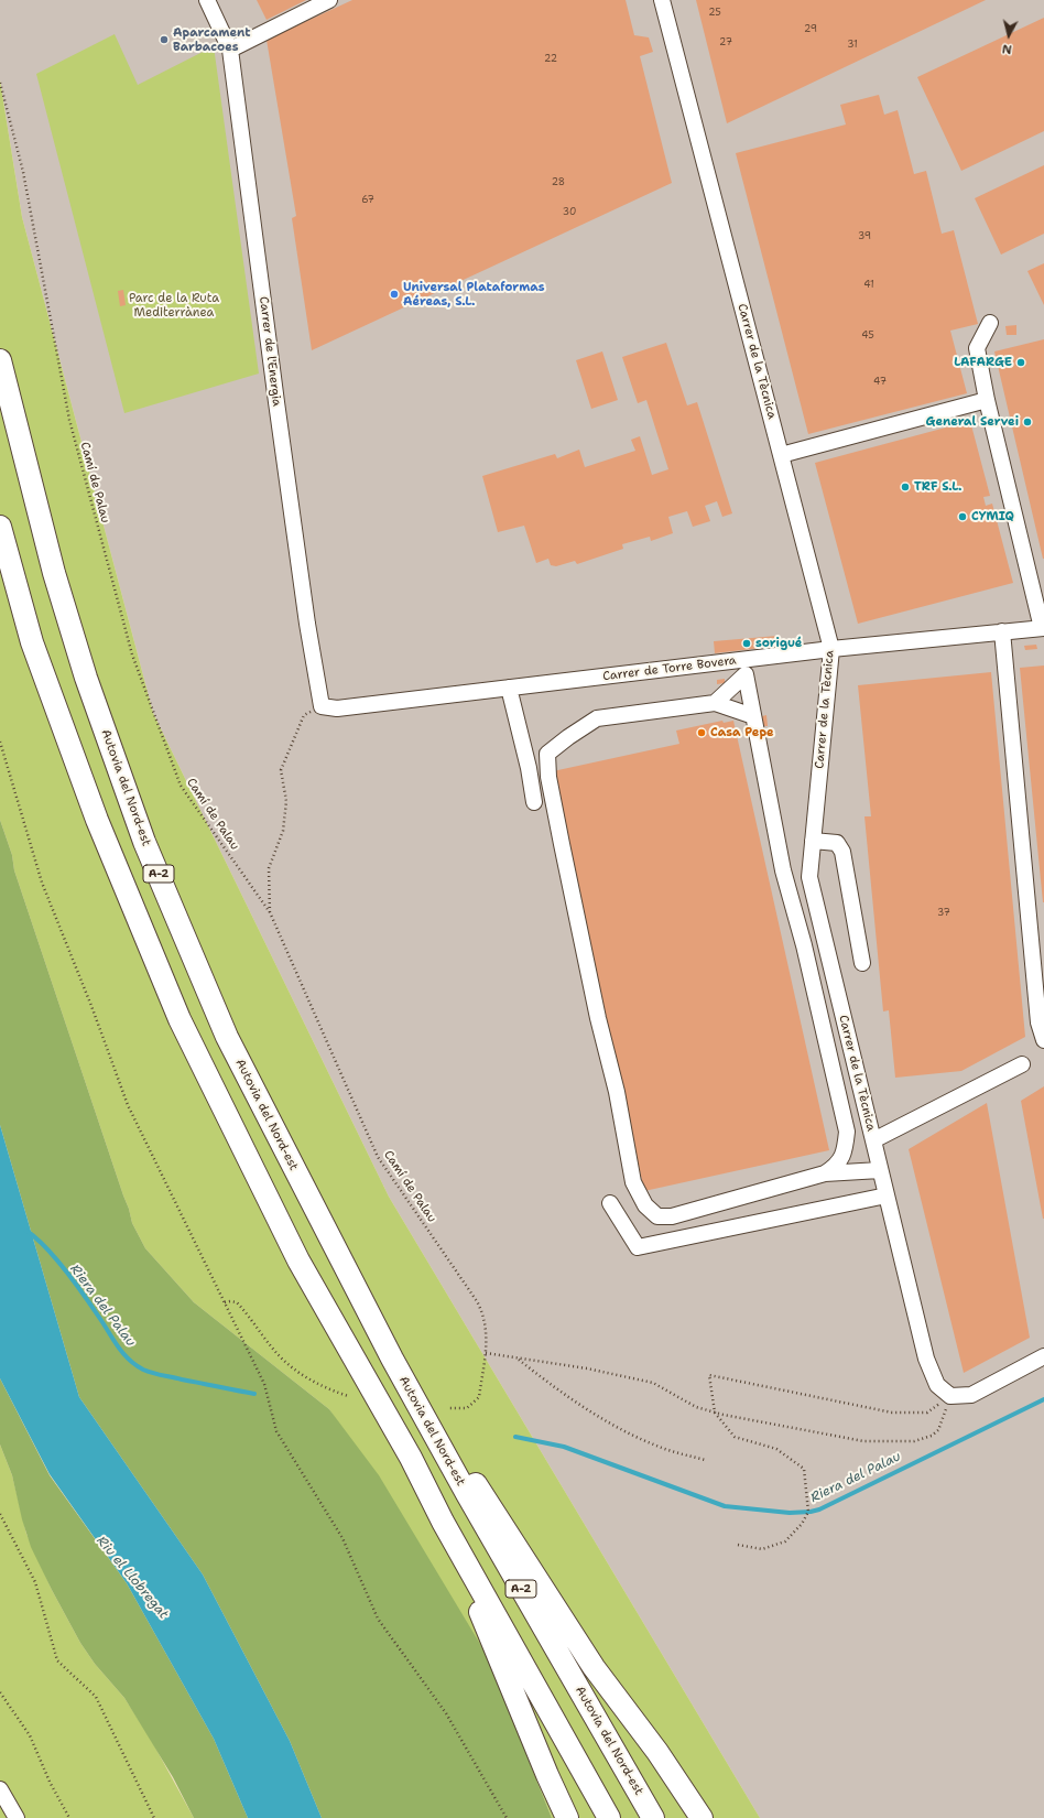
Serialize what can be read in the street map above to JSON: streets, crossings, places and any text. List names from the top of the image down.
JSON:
{
  "streets": {
    "highway": ["Autovia del Nord-est", "A-2"],
    "street": ["Carrer de l'Energia", "Carrer de la Tècnica", "Carrer de Torre Bovera"],
    "path": ["Camí de Palau"]
  },
  "crossings": [
    ["Carrer de l'Energia", "Carrer de Torre Bovera"],
    ["Carrer de la Tècnica", "Carrer de Torre Bovera"]
  ],
  "water": ["Riera del Palau", "Riu el Llobregat"],
  "parks": ["Parc de la Ruta Mediterrànea"],
  "places": [
    "Aparcament Barbacoes",
    "Universal Plataformas Aéreas, S.L.",
    "LAFARGE",
    "General Servei",
    "TRF S.L.",
    "CYMIQ",
    "sorigué",
    "Casa Pepe"
  ],
  "house_numbers": [
    "25",
    "29",
    "27",
    "31",
    "22",
    "28",
    "67",
    "30",
    "39",
    "41",
    "45",
    "47",
    "37"
  ],
  "north": "bottom"
}
